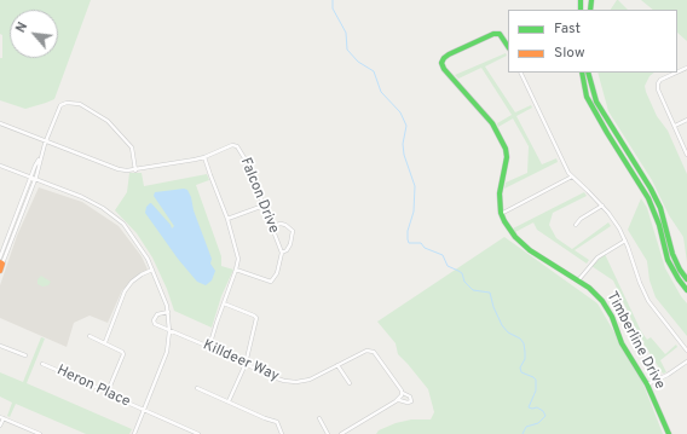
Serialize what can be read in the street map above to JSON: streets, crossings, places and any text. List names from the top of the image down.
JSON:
{
  "streets": {
    "main road": ["Timberline Drive"],
    "street": ["Falcon Drive", "Killdeer Way", "Heron Place"]
  },
  "legend": ["Fast", "Slow"],
  "north": "top left"
}
